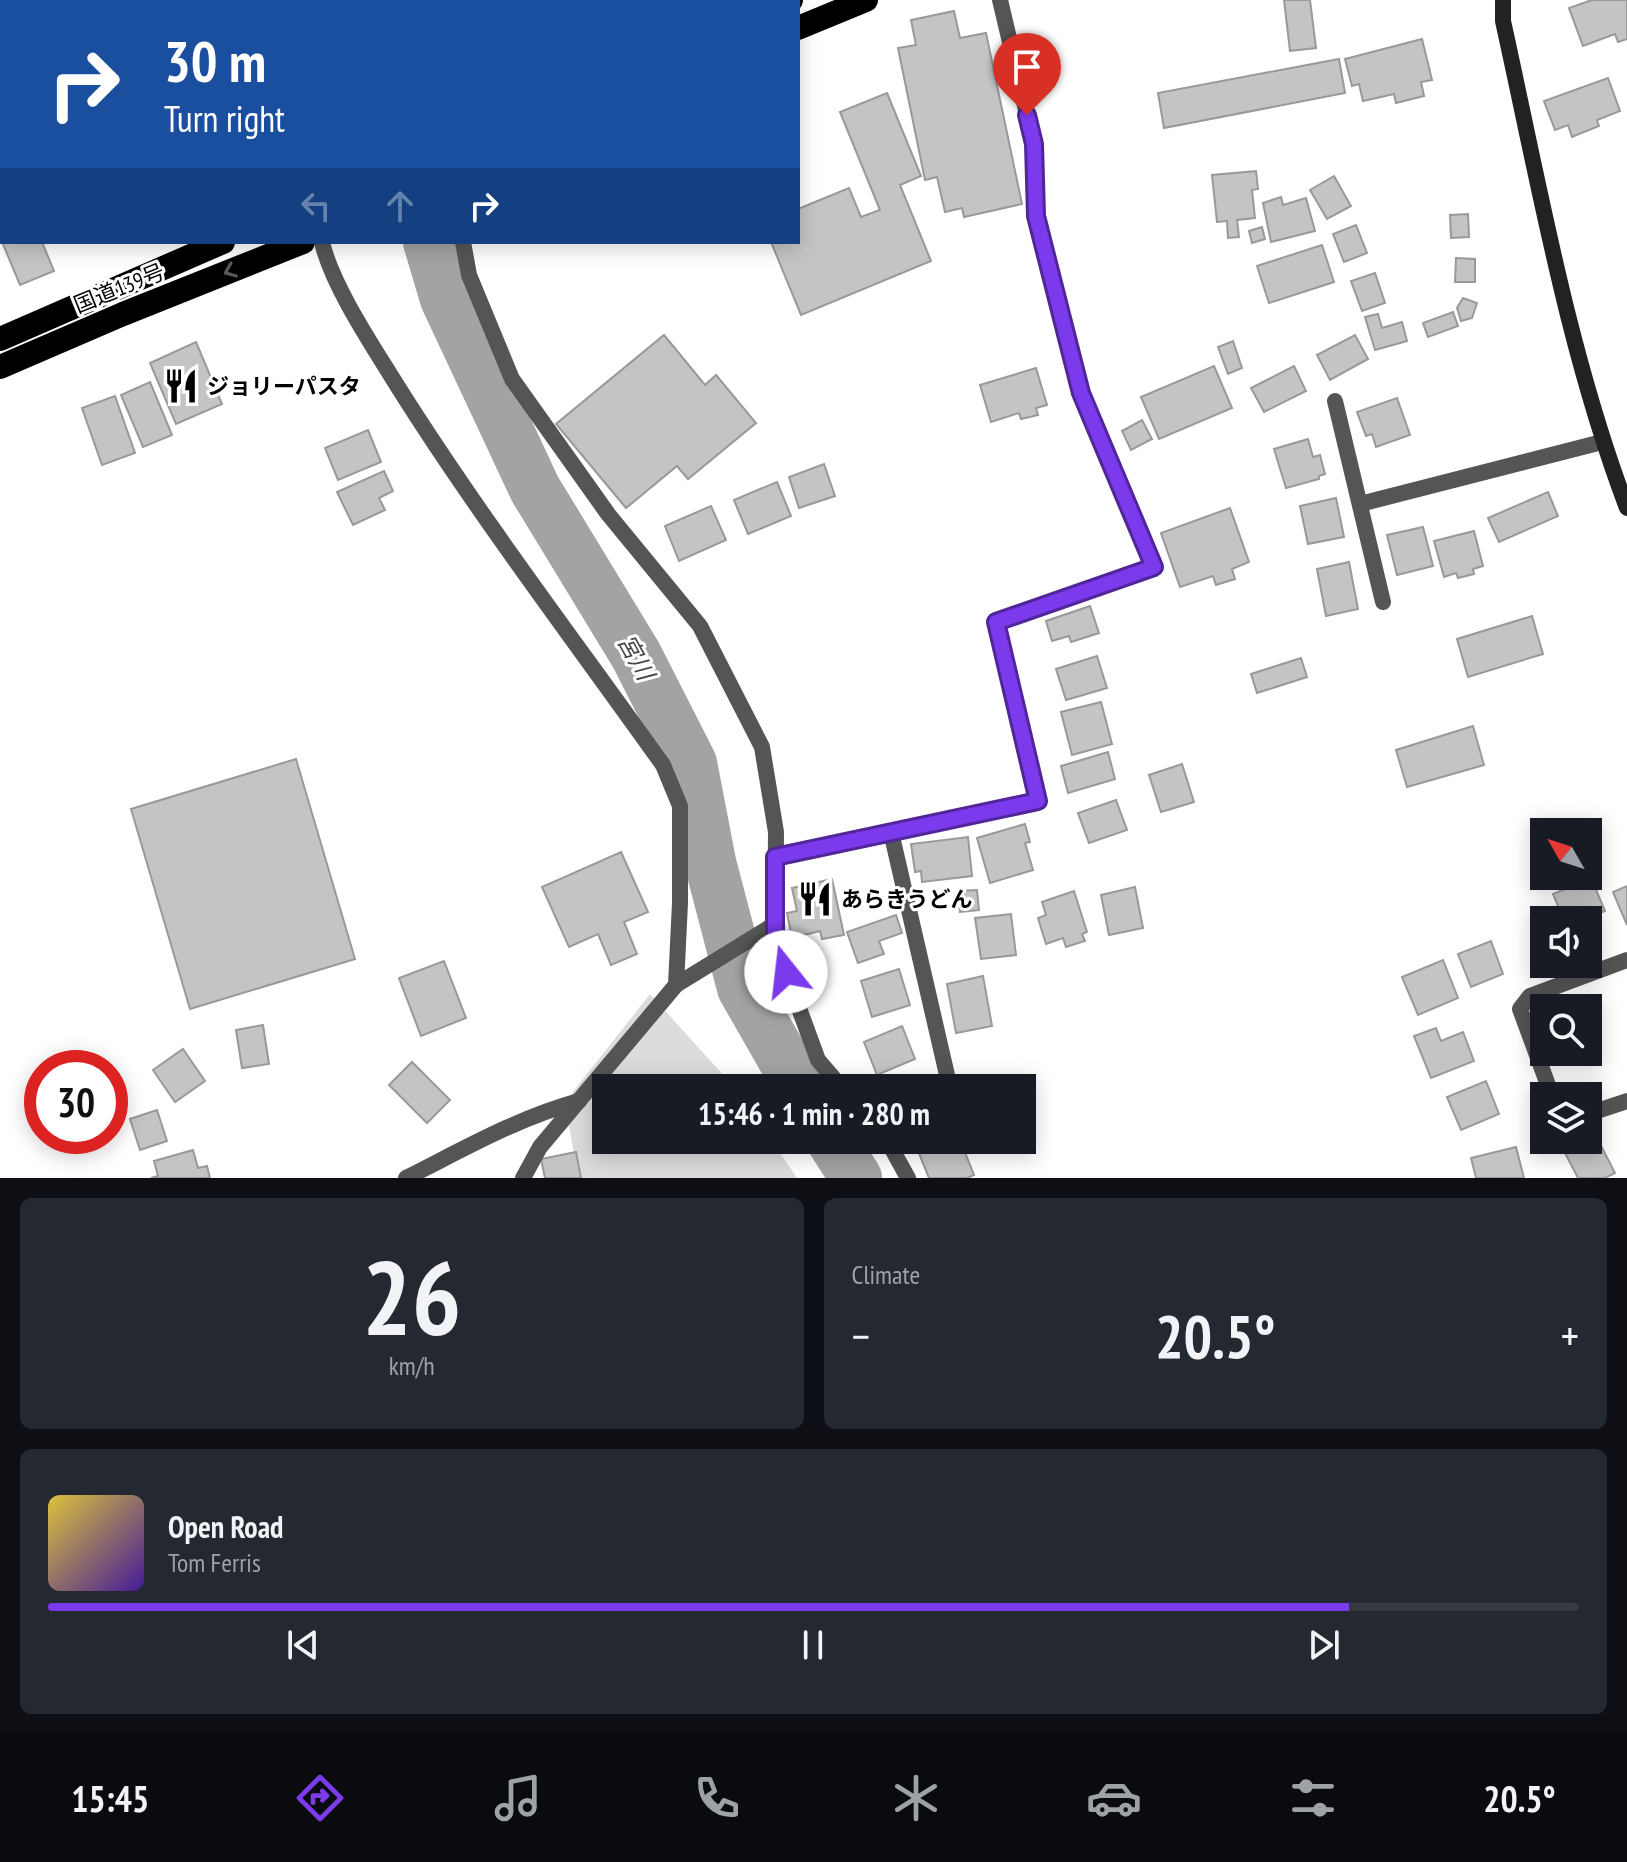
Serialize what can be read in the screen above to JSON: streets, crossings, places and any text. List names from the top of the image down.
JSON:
{
  "streets": {
    "highway": ["国道139号"]
  },
  "water": ["宮川"],
  "places": {
    "restaurant": ["ジョリーパスタ", "あらきうどん"]
  },
  "north": "top left",
  "page": {
    "turn": ["30 m", "Turn right"],
    "limit": "30",
    "trip": "15:46 · 1 min · 280 m",
    "tile": [
      ["26", "km/h"],
      "Climate"
    ],
    "heat": ["−", "20.5°", "+"],
    "song": ["Open Road", "Tom Ferris"],
    "tabs": ["15:45", "20.5°"]
  }
}
